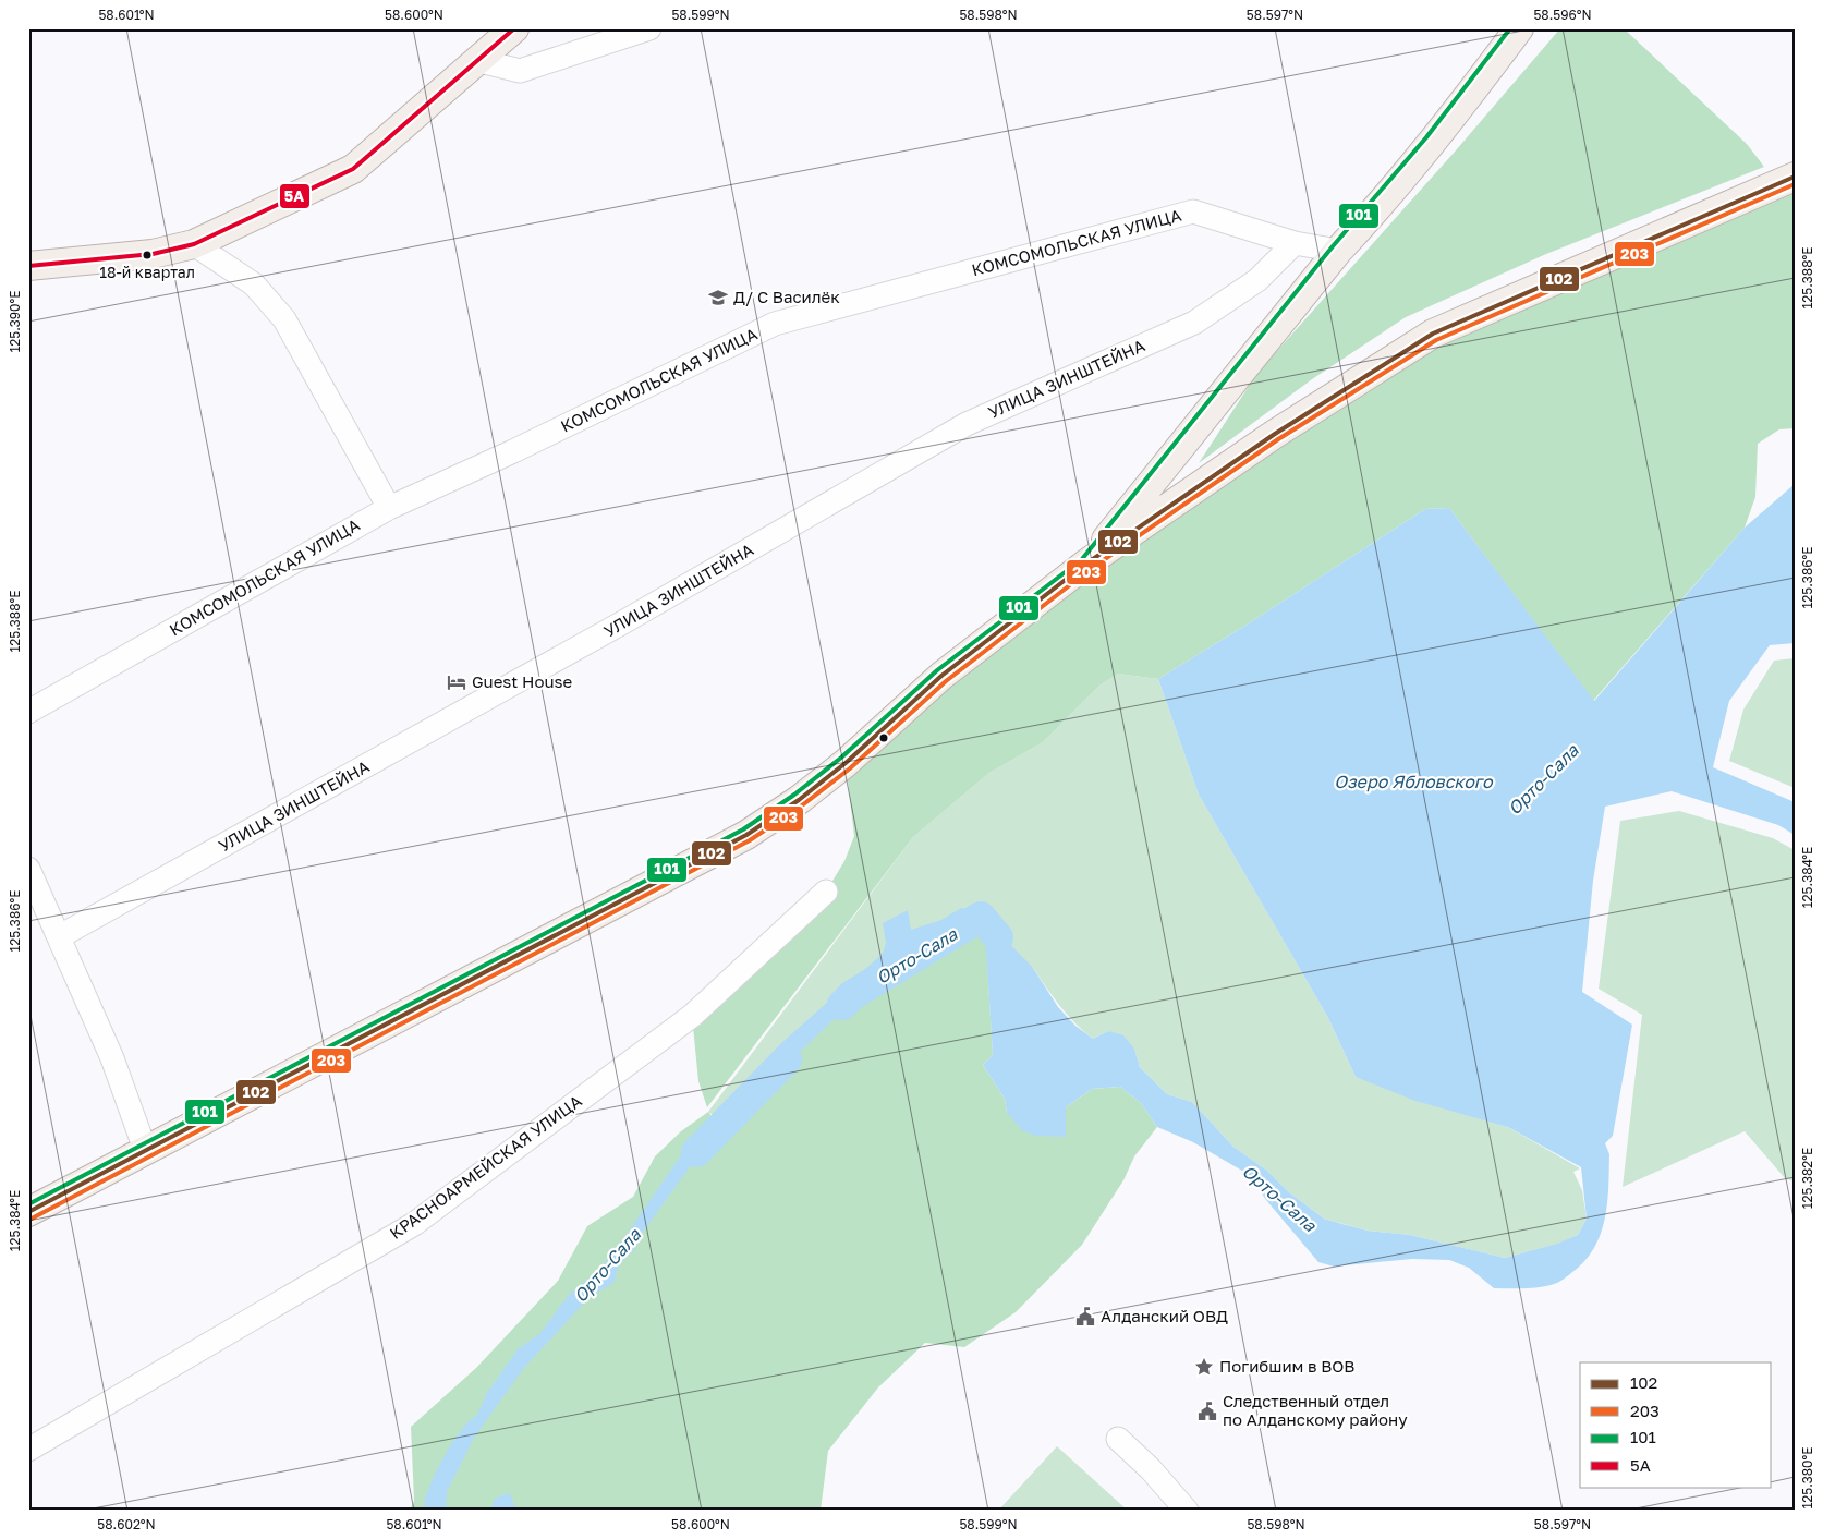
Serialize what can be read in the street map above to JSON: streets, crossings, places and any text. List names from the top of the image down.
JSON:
{
  "streets": {
    "street": ["КОМСОМОЛЬСКАЯ УЛИЦА", "УЛИЦА ЗИНШТЕЙНА", "КРАСНОАРМЕЙСКАЯ УЛИЦА"]
  },
  "crossings": [
    ["КОМСОМОЛЬСКАЯ УЛИЦА", "УЛИЦА ЗИНШТЕЙНА"]
  ],
  "water": ["Орто-Сала", "Озеро Ябловского"],
  "places": {
    "other": ["18-й квартал"],
    "school or university": ["Д/ С Василёк"],
    "hotel": ["Guest House"],
    "public building": ["Алданский ОВД", "Следственный отдел по Алданскому району"],
    "place": ["Погибшим в ВОВ"]
  },
  "lines": [
    "transit line 101",
    "transit line 5А",
    "transit line 102",
    "transit line 203"
  ],
  "legend": [
    "102",
    "203",
    "101",
    "5А"
  ],
  "coordinates": [
    "58.601°N",
    "58.600°N",
    "58.599°N",
    "58.598°N",
    "58.597°N",
    "58.596°N",
    "125.388°E",
    "125.390°E",
    "125.386°E",
    "125.384°E",
    "125.382°E",
    "125.380°E",
    "58.602°N"
  ]
}
